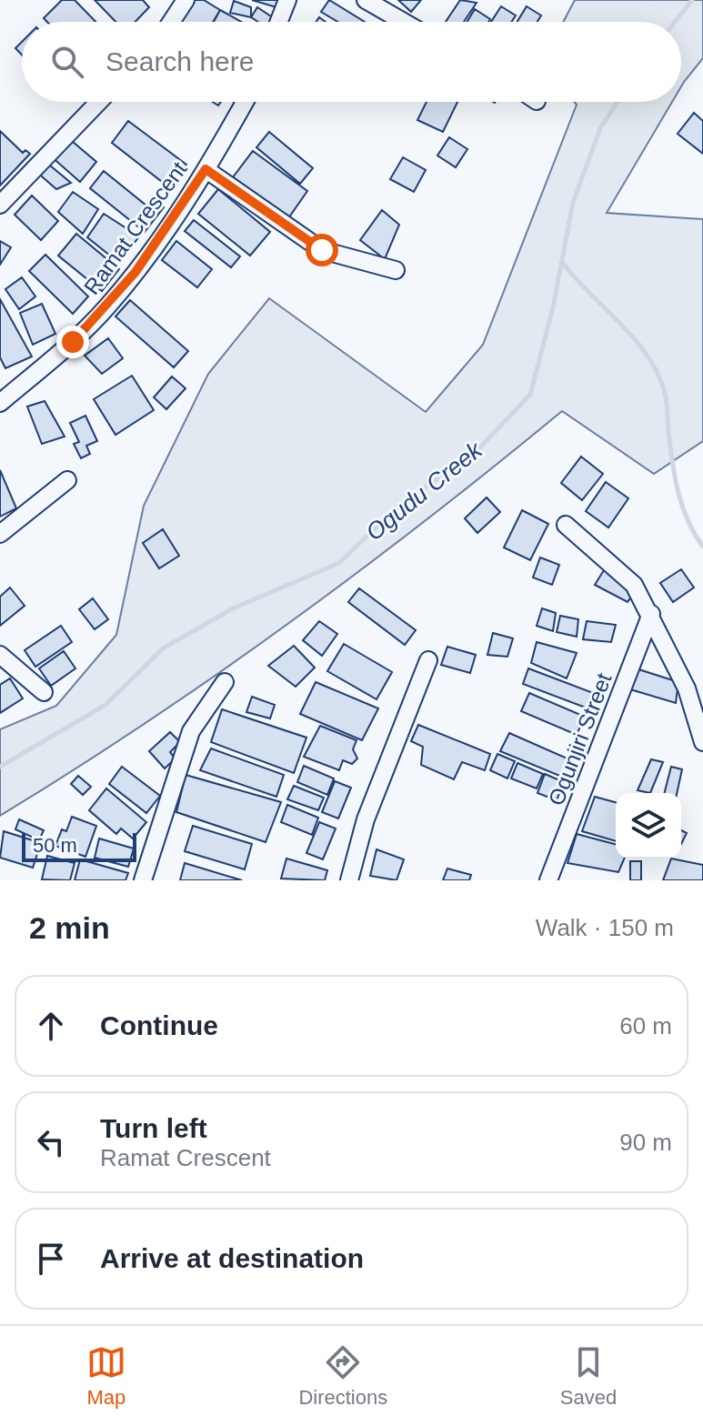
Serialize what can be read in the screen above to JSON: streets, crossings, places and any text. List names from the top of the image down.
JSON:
{
  "streets": {
    "street": ["Ramat Crescent", "Ogunjiri Street"]
  },
  "water": ["Ogudu Creek"],
  "scale_bar": "50 m",
  "page": {
    "search": "Search here",
    "scale": "50 m",
    "heading": ["2 min", "Walk · 150 m"],
    "list": [
      ["Continue", "60 m"],
      ["Turn left", "Ramat Crescent", "90 m"],
      "Arrive at destination"
    ],
    "nav": ["Map", "Directions", "Saved"]
  }
}
